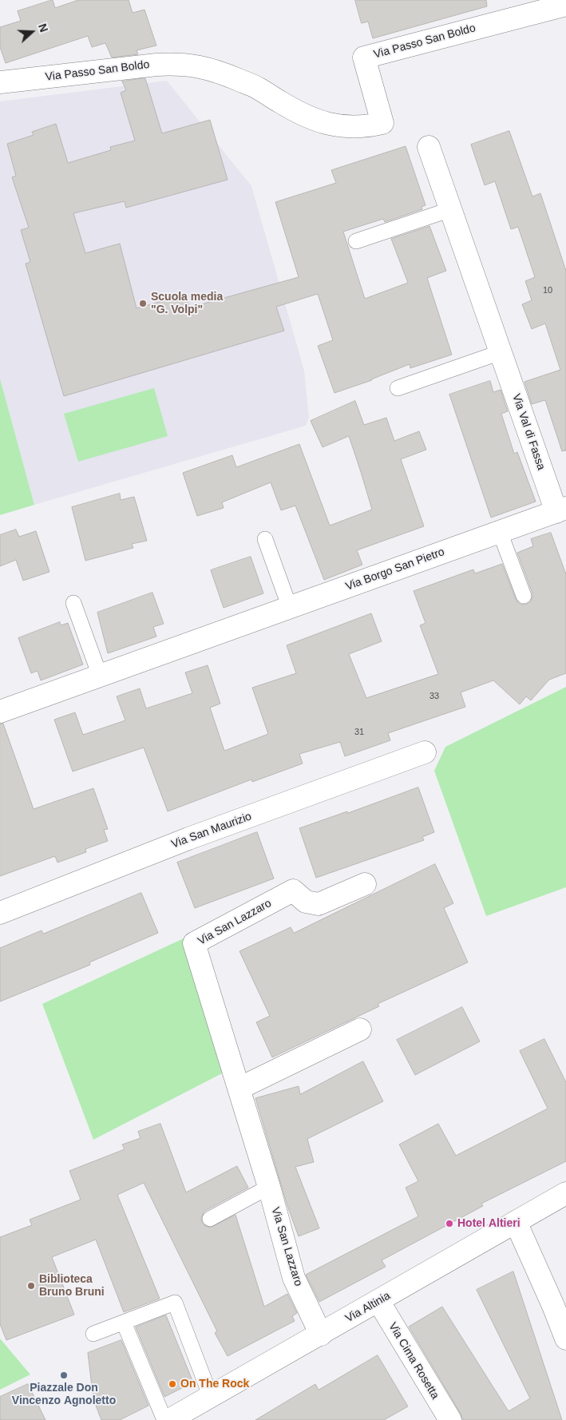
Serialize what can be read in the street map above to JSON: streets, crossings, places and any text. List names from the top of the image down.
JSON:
{
  "streets": {
    "street": [
      "Via Passo San Boldo",
      "Via Val di Fassa",
      "Via Borgo San Pietro",
      "Via San Maurizio",
      "Via San Lazzaro",
      "Via Altinia",
      "Via Cima Rosetta"
    ]
  },
  "crossings": [
    ["Via Val di Fassa", "Via Borgo San Pietro"],
    ["Via San Lazzaro", "Via Altinia"],
    ["Via Altinia", "Via Cima Rosetta"]
  ],
  "places": [
    "Scuola media \"G. Volpi\"",
    "Hotel Altieri",
    "Biblioteca Bruno Bruni",
    "Piazzale Don Vincenzo Agnoletto",
    "On The Rock"
  ],
  "house_numbers": ["10", "33", "31"],
  "north": "right"
}
